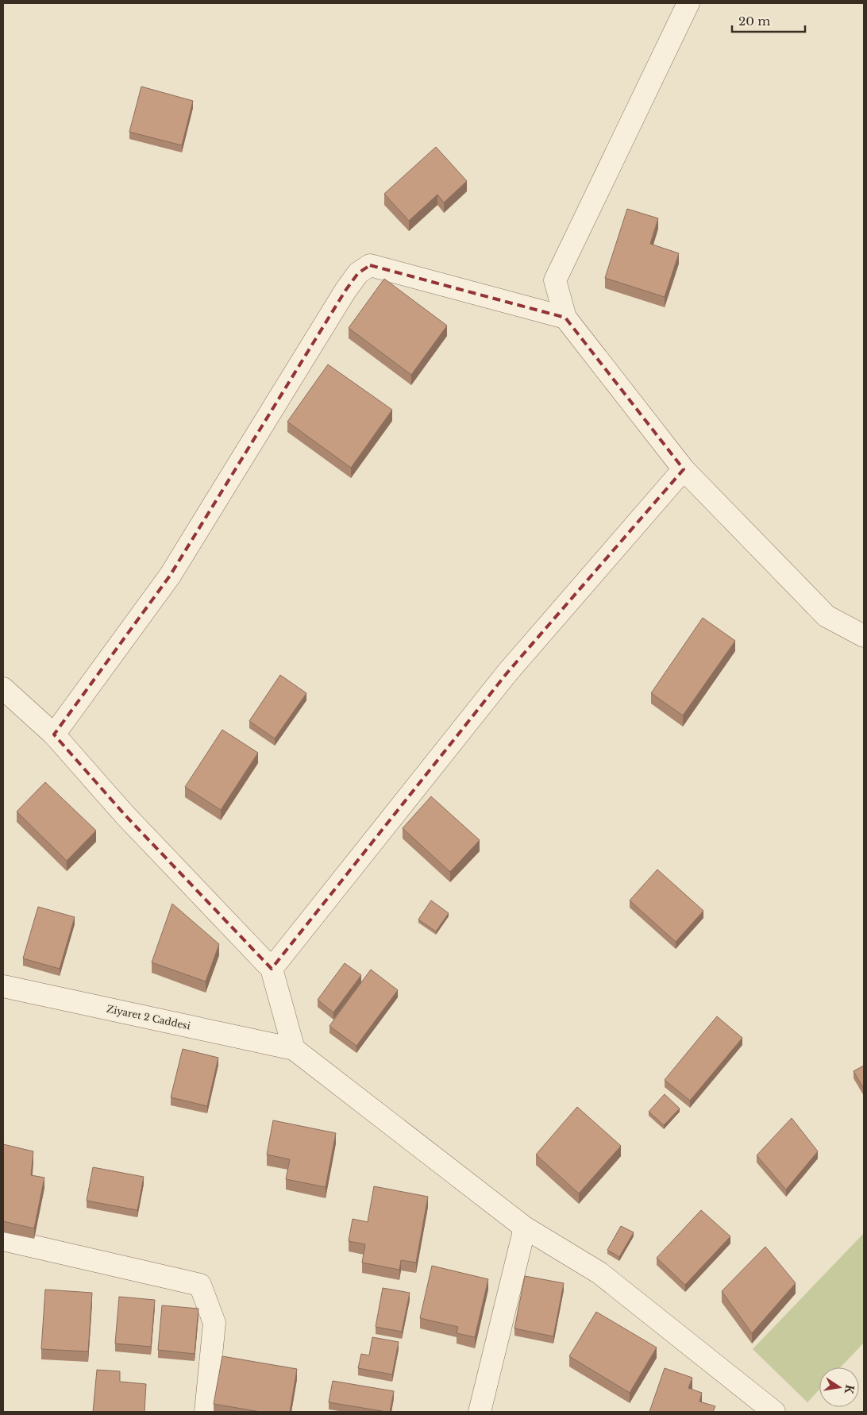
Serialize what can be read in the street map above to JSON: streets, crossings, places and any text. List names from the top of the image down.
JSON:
{
  "streets": {
    "street": ["Ziyaret 2 Caddesi"]
  },
  "scale_bar": "20 m",
  "north": "right"
}
